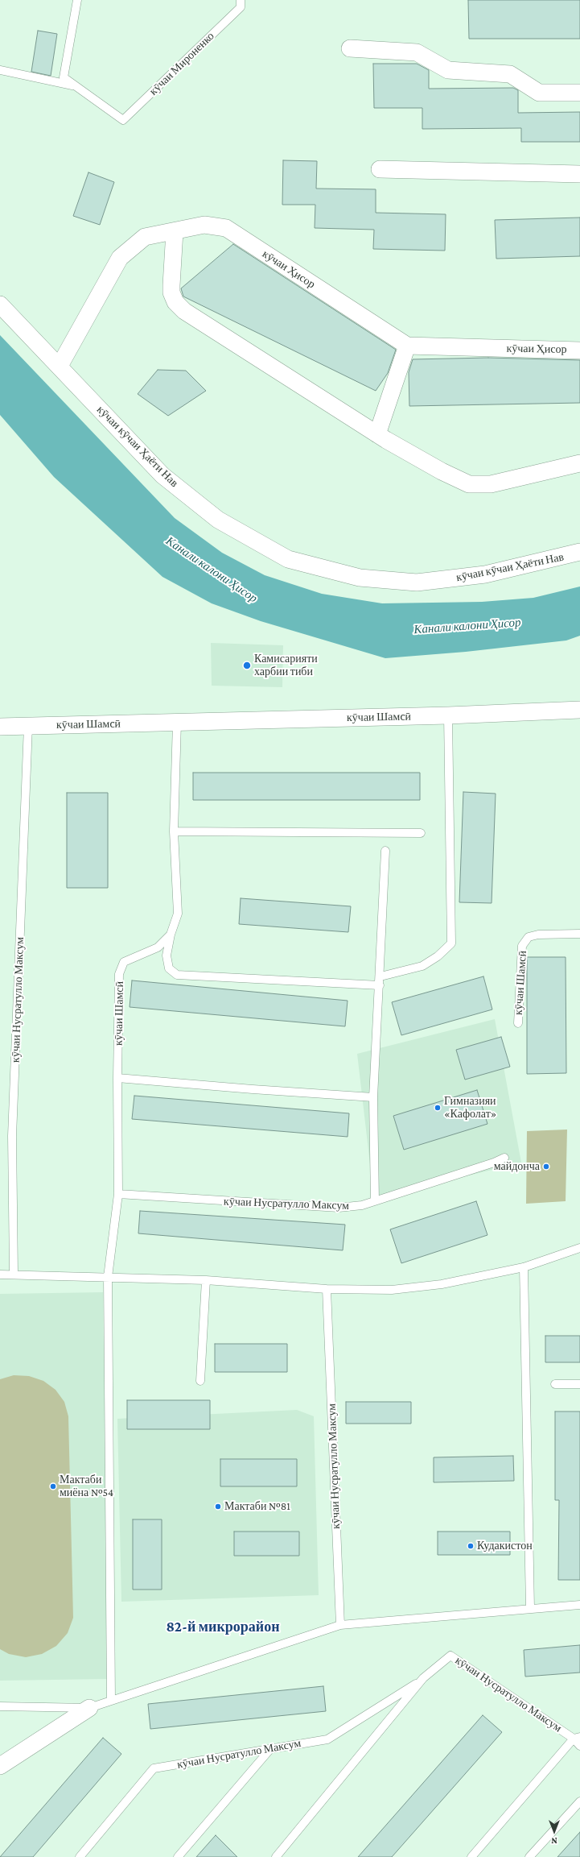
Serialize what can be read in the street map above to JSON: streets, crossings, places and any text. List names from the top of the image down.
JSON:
{
  "streets": {
    "street": ["кӯчаи Ҳисор", "кӯчаи кӯчаи Ҳаёти Нав", "кӯчаи Шамсӣ"],
    "lane": ["кӯчаи Мироненко", "кӯчаи Нусратулло Максум"]
  },
  "crossings": [
    ["кӯчаи Ҳисор", "кӯчаи кӯчаи Ҳаёти Нав"],
    ["кӯчаи Шамсӣ", "кӯчаи Нусратулло Максум"]
  ],
  "districts": ["82-й микрорайон"],
  "water": ["Канали калони Ҳисор"],
  "places": [
    "Камисарияти харбии тиби",
    "Гимназияи «Кафолат»",
    "майдонча",
    "Мактаби миёна №54",
    "Мактаби №81",
    "Кудакистон"
  ],
  "north": "bottom"
}
